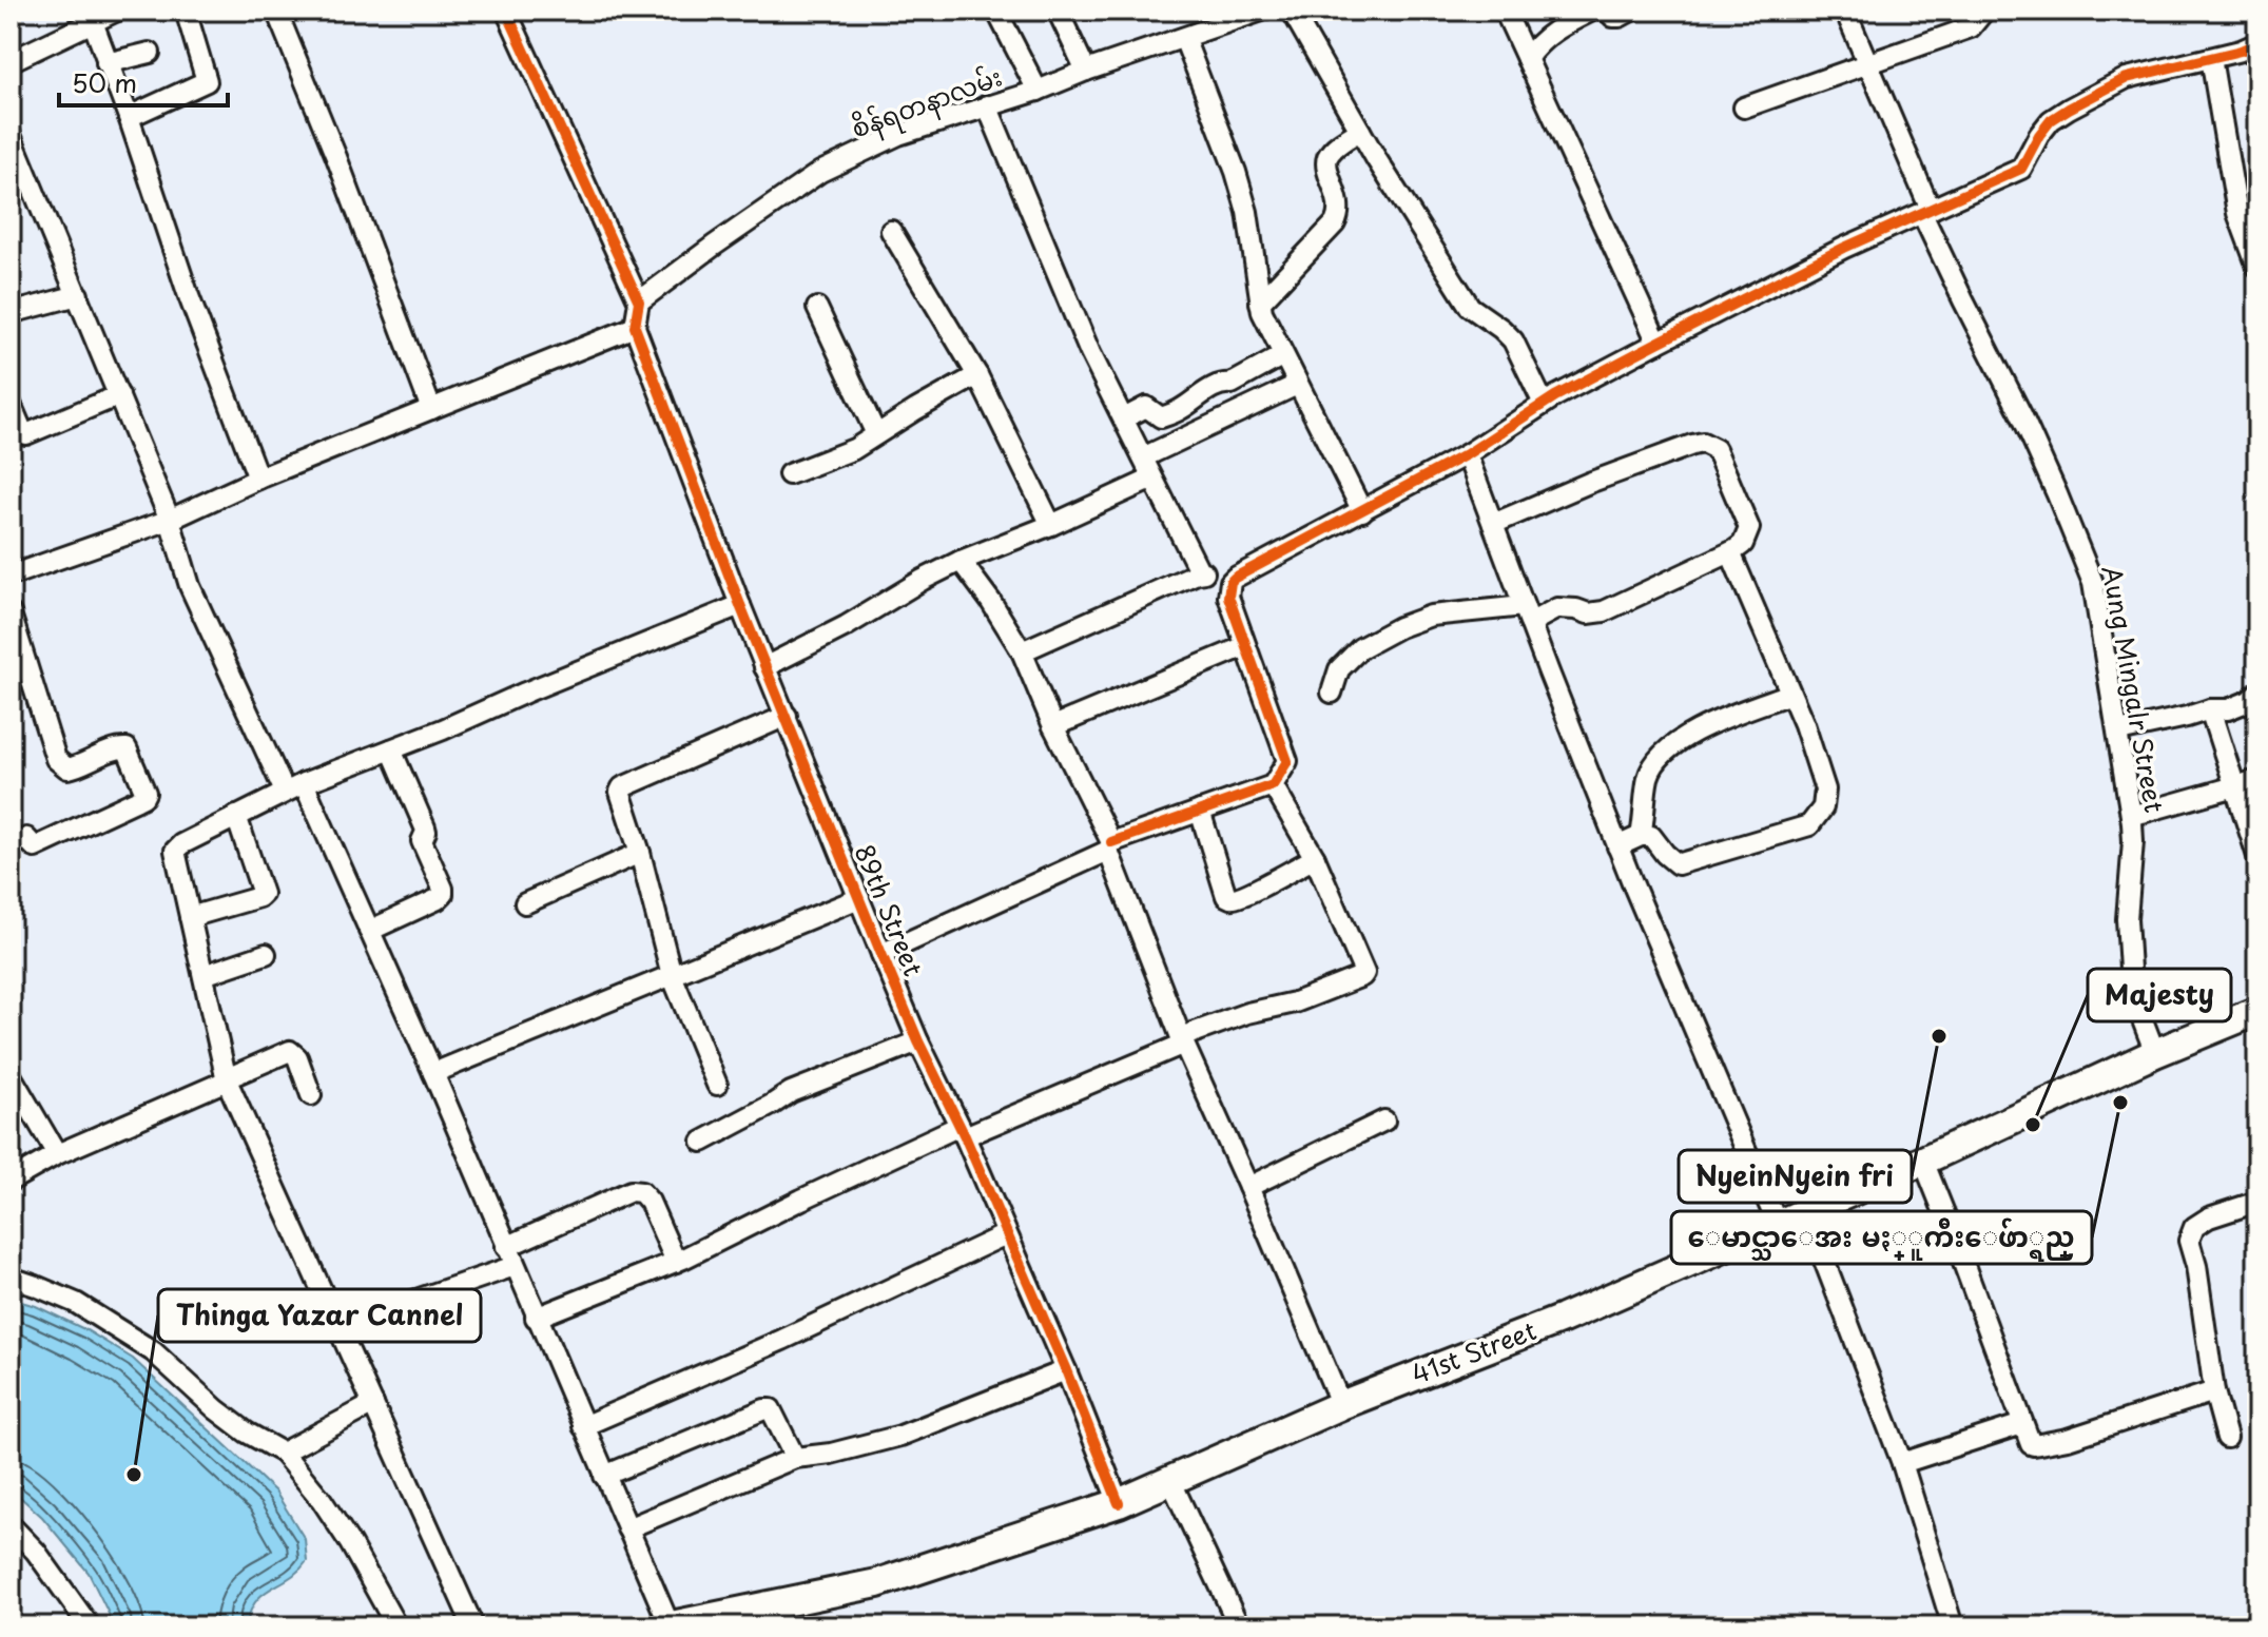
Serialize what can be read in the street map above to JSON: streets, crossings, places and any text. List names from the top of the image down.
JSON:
{
  "streets": {
    "main road": ["41st Street"],
    "street": ["စိန်ရတနာလမ်း", "Aung Mingalr Street", "89th Street"]
  },
  "crossings": [
    ["Aung Mingalr Street", "41st Street"],
    ["89th Street", "41st Street"]
  ],
  "places": [
    "NyeinNyein fri",
    "ေမာင္သာေအး မႏ္ူက်ီးေဖ်ာ္ရည္",
    "Majesty",
    "Thinga Yazar Cannel"
  ],
  "scale_bar": "50 m"
}
